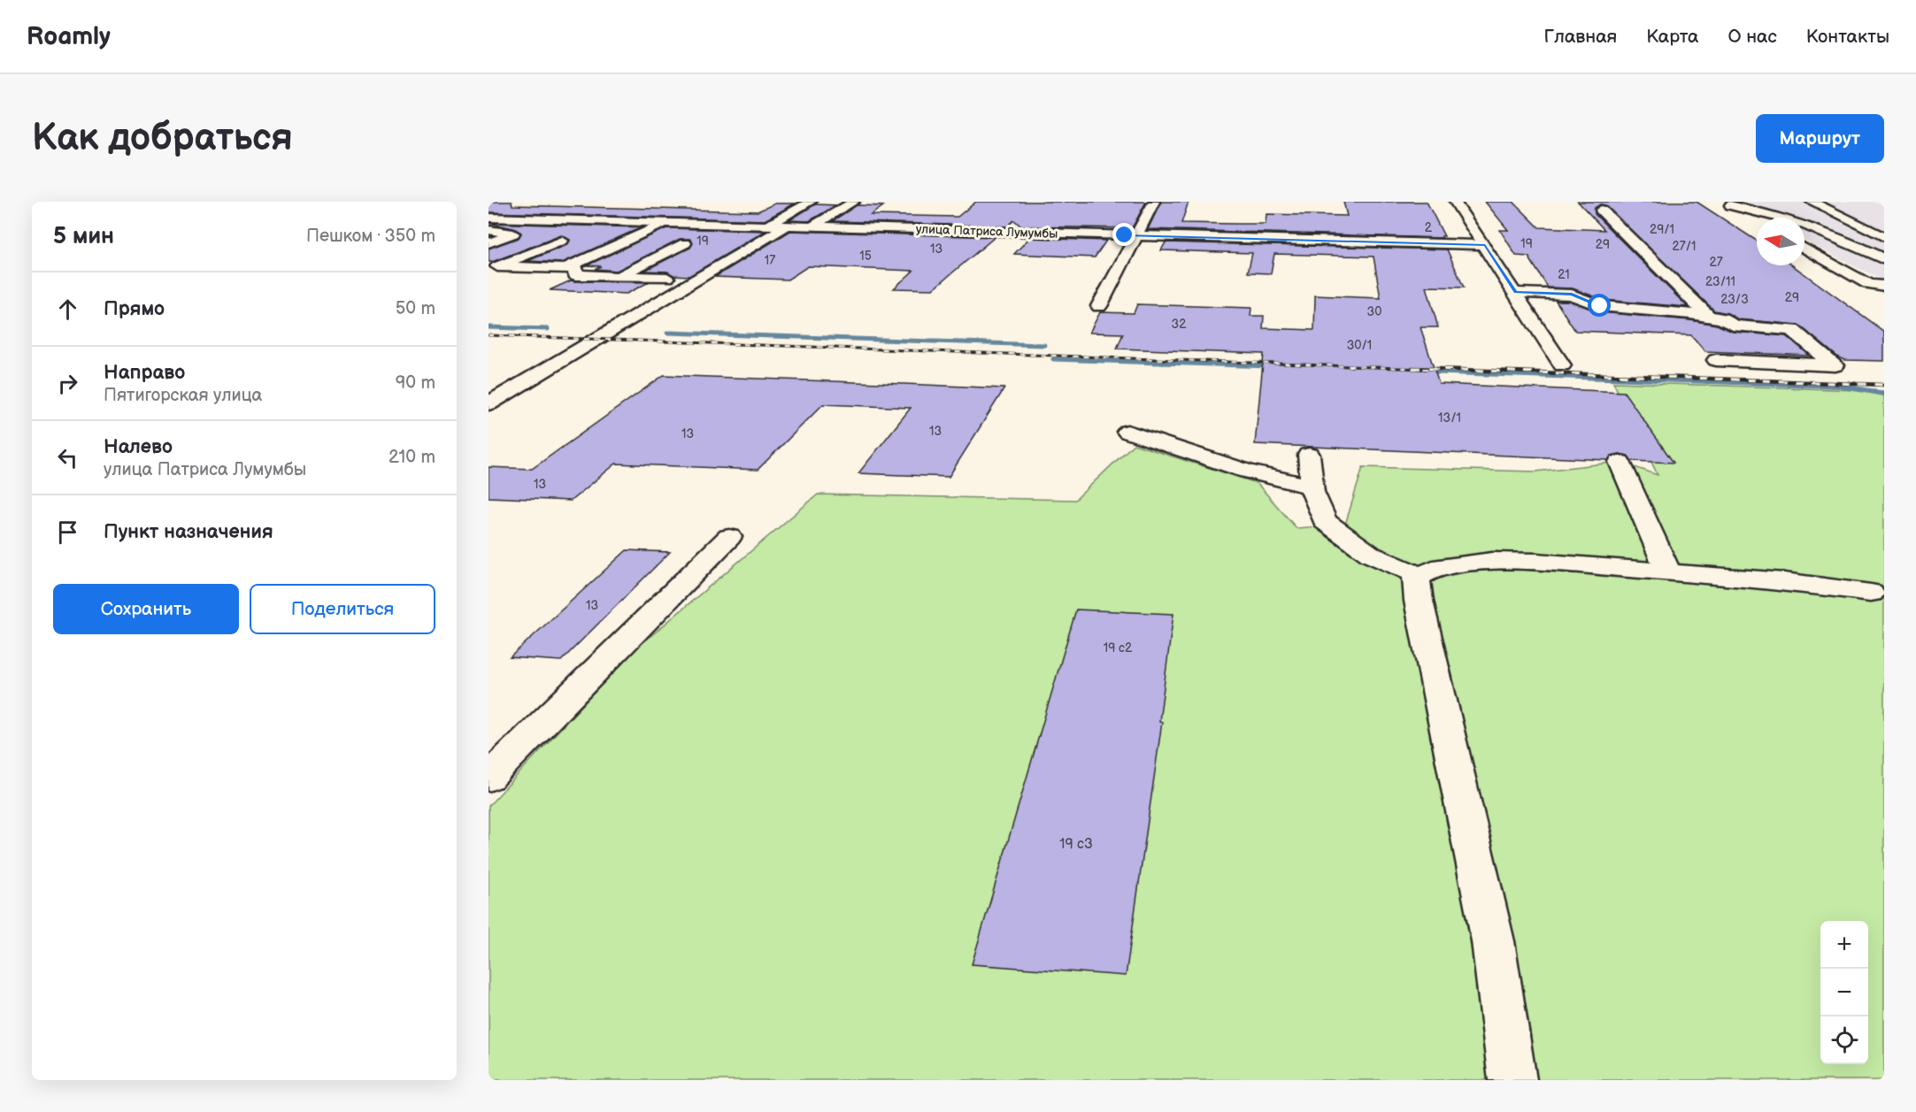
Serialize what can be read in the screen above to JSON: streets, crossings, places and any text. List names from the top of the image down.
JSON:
{
  "streets": {
    "street": ["улица Патриса Лумумбы"]
  },
  "house_numbers": [
    "2",
    "29/1",
    "19",
    "19",
    "29",
    "27/1",
    "13",
    "15",
    "17",
    "27",
    "21",
    "23/11",
    "29",
    "23/3",
    "30",
    "32",
    "30/1",
    "13/1",
    "13",
    "13",
    "13",
    "13",
    "19 с2",
    "19 с3"
  ],
  "north": "left",
  "page": {
    "header": "Roamly",
    "nav": [
      "Главная",
      "Карта",
      "О нас",
      "Контакты"
    ],
    "buttons": [
      "Маршрут",
      ["Сохранить", "Поделиться"]
    ],
    "title": "Как добраться",
    "heading": ["5 мин", "Пешком · 350 m"],
    "list": [
      ["Прямо", "50 m"],
      ["Направо", "Пятигорская улица", "90 m"],
      ["Налево", "улица Патриса Лумумбы", "210 m"],
      "Пункт назначения"
    ],
    "map_buttons": ["+", "−"]
  }
}
